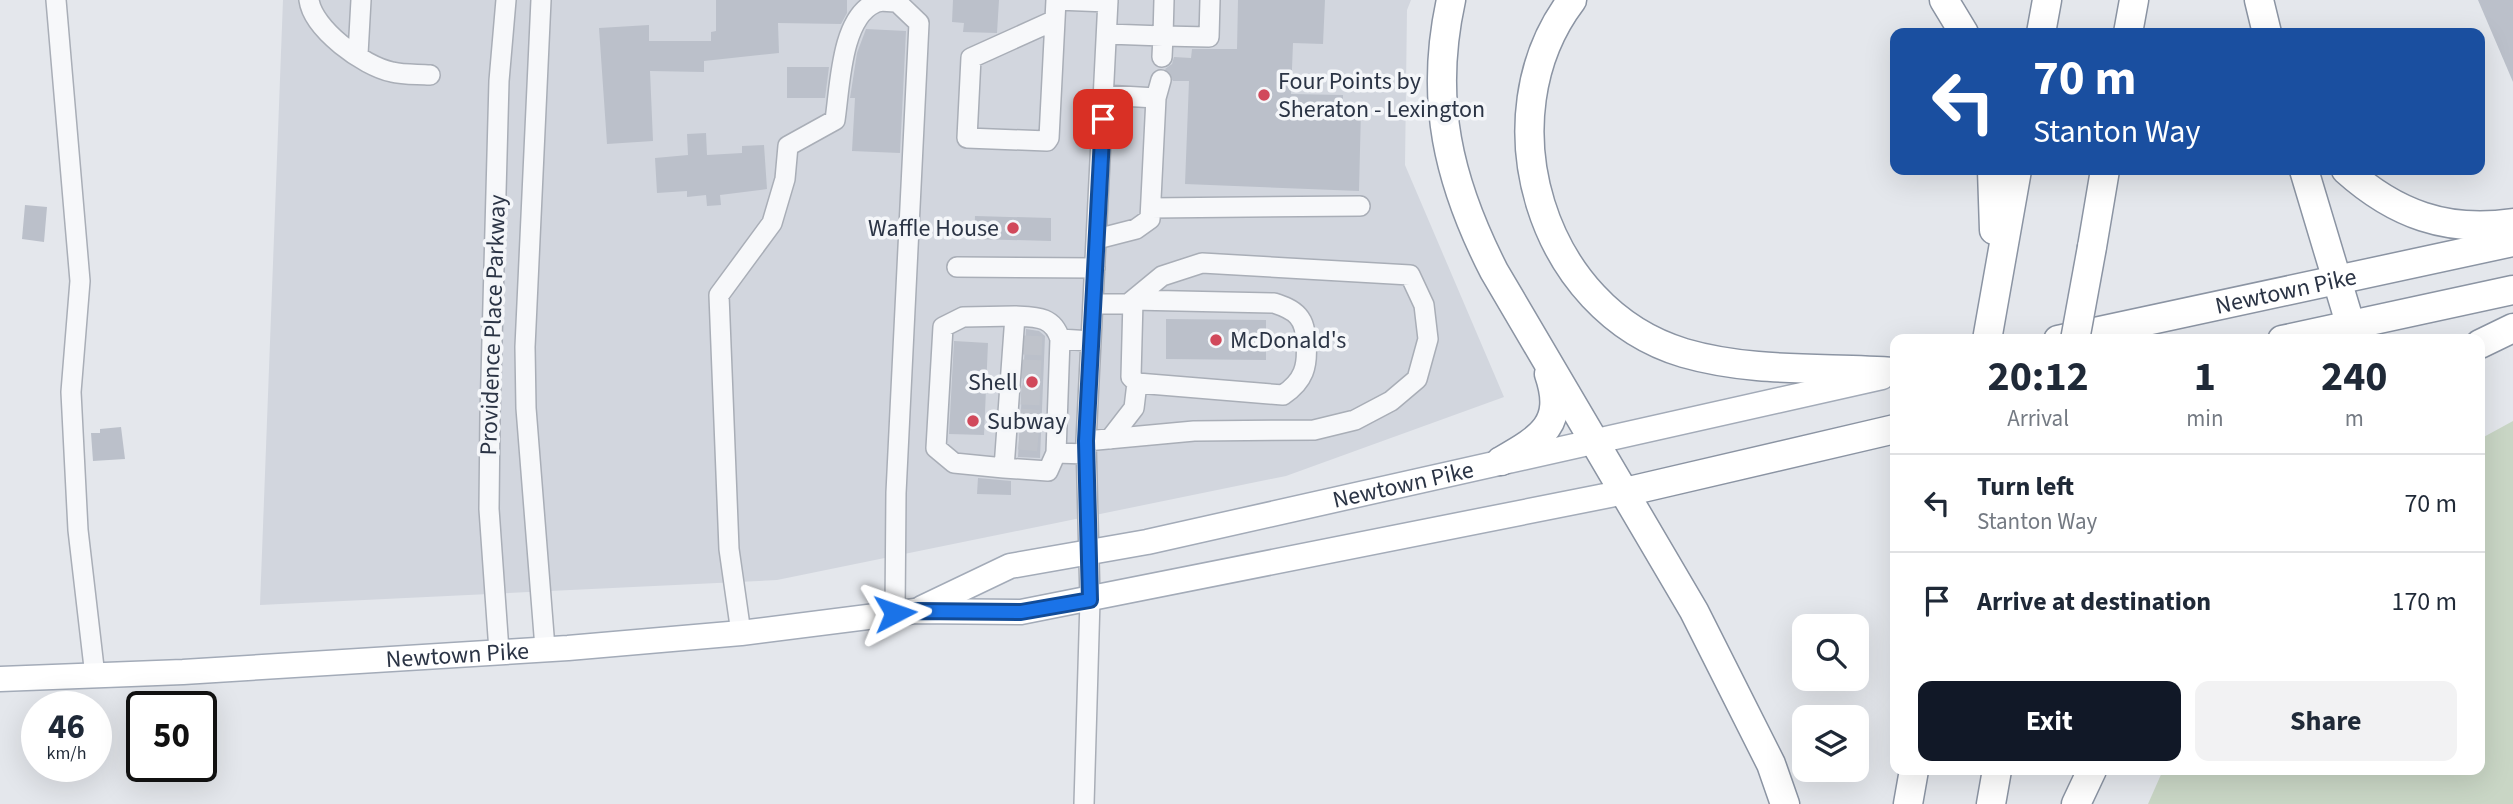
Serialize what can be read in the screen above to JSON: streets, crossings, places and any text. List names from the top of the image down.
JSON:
{
  "streets": {
    "highway": ["Newtown Pike"],
    "street": ["Providence Place Parkway"]
  },
  "crossings": [
    ["Newtown Pike", "Providence Place Parkway"]
  ],
  "places": [
    "Four Points by Sheraton - Lexington",
    "Waffle House",
    "McDonald's",
    "Shell",
    "Subway"
  ],
  "page": {
    "turn": ["70 m", "Stanton Way"],
    "eta": [
      "20:12",
      "Arrival",
      "1",
      "min",
      "240",
      "m"
    ],
    "list": [
      {
        "name": "Turn left",
        "note": "Stanton Way",
        "value": "70 m"
      },
      {
        "name": "Arrive at destination",
        "value": "170 m"
      }
    ],
    "buttons": ["Exit", "Share"],
    "speed": "46 km/h",
    "limit": "50"
  }
}
